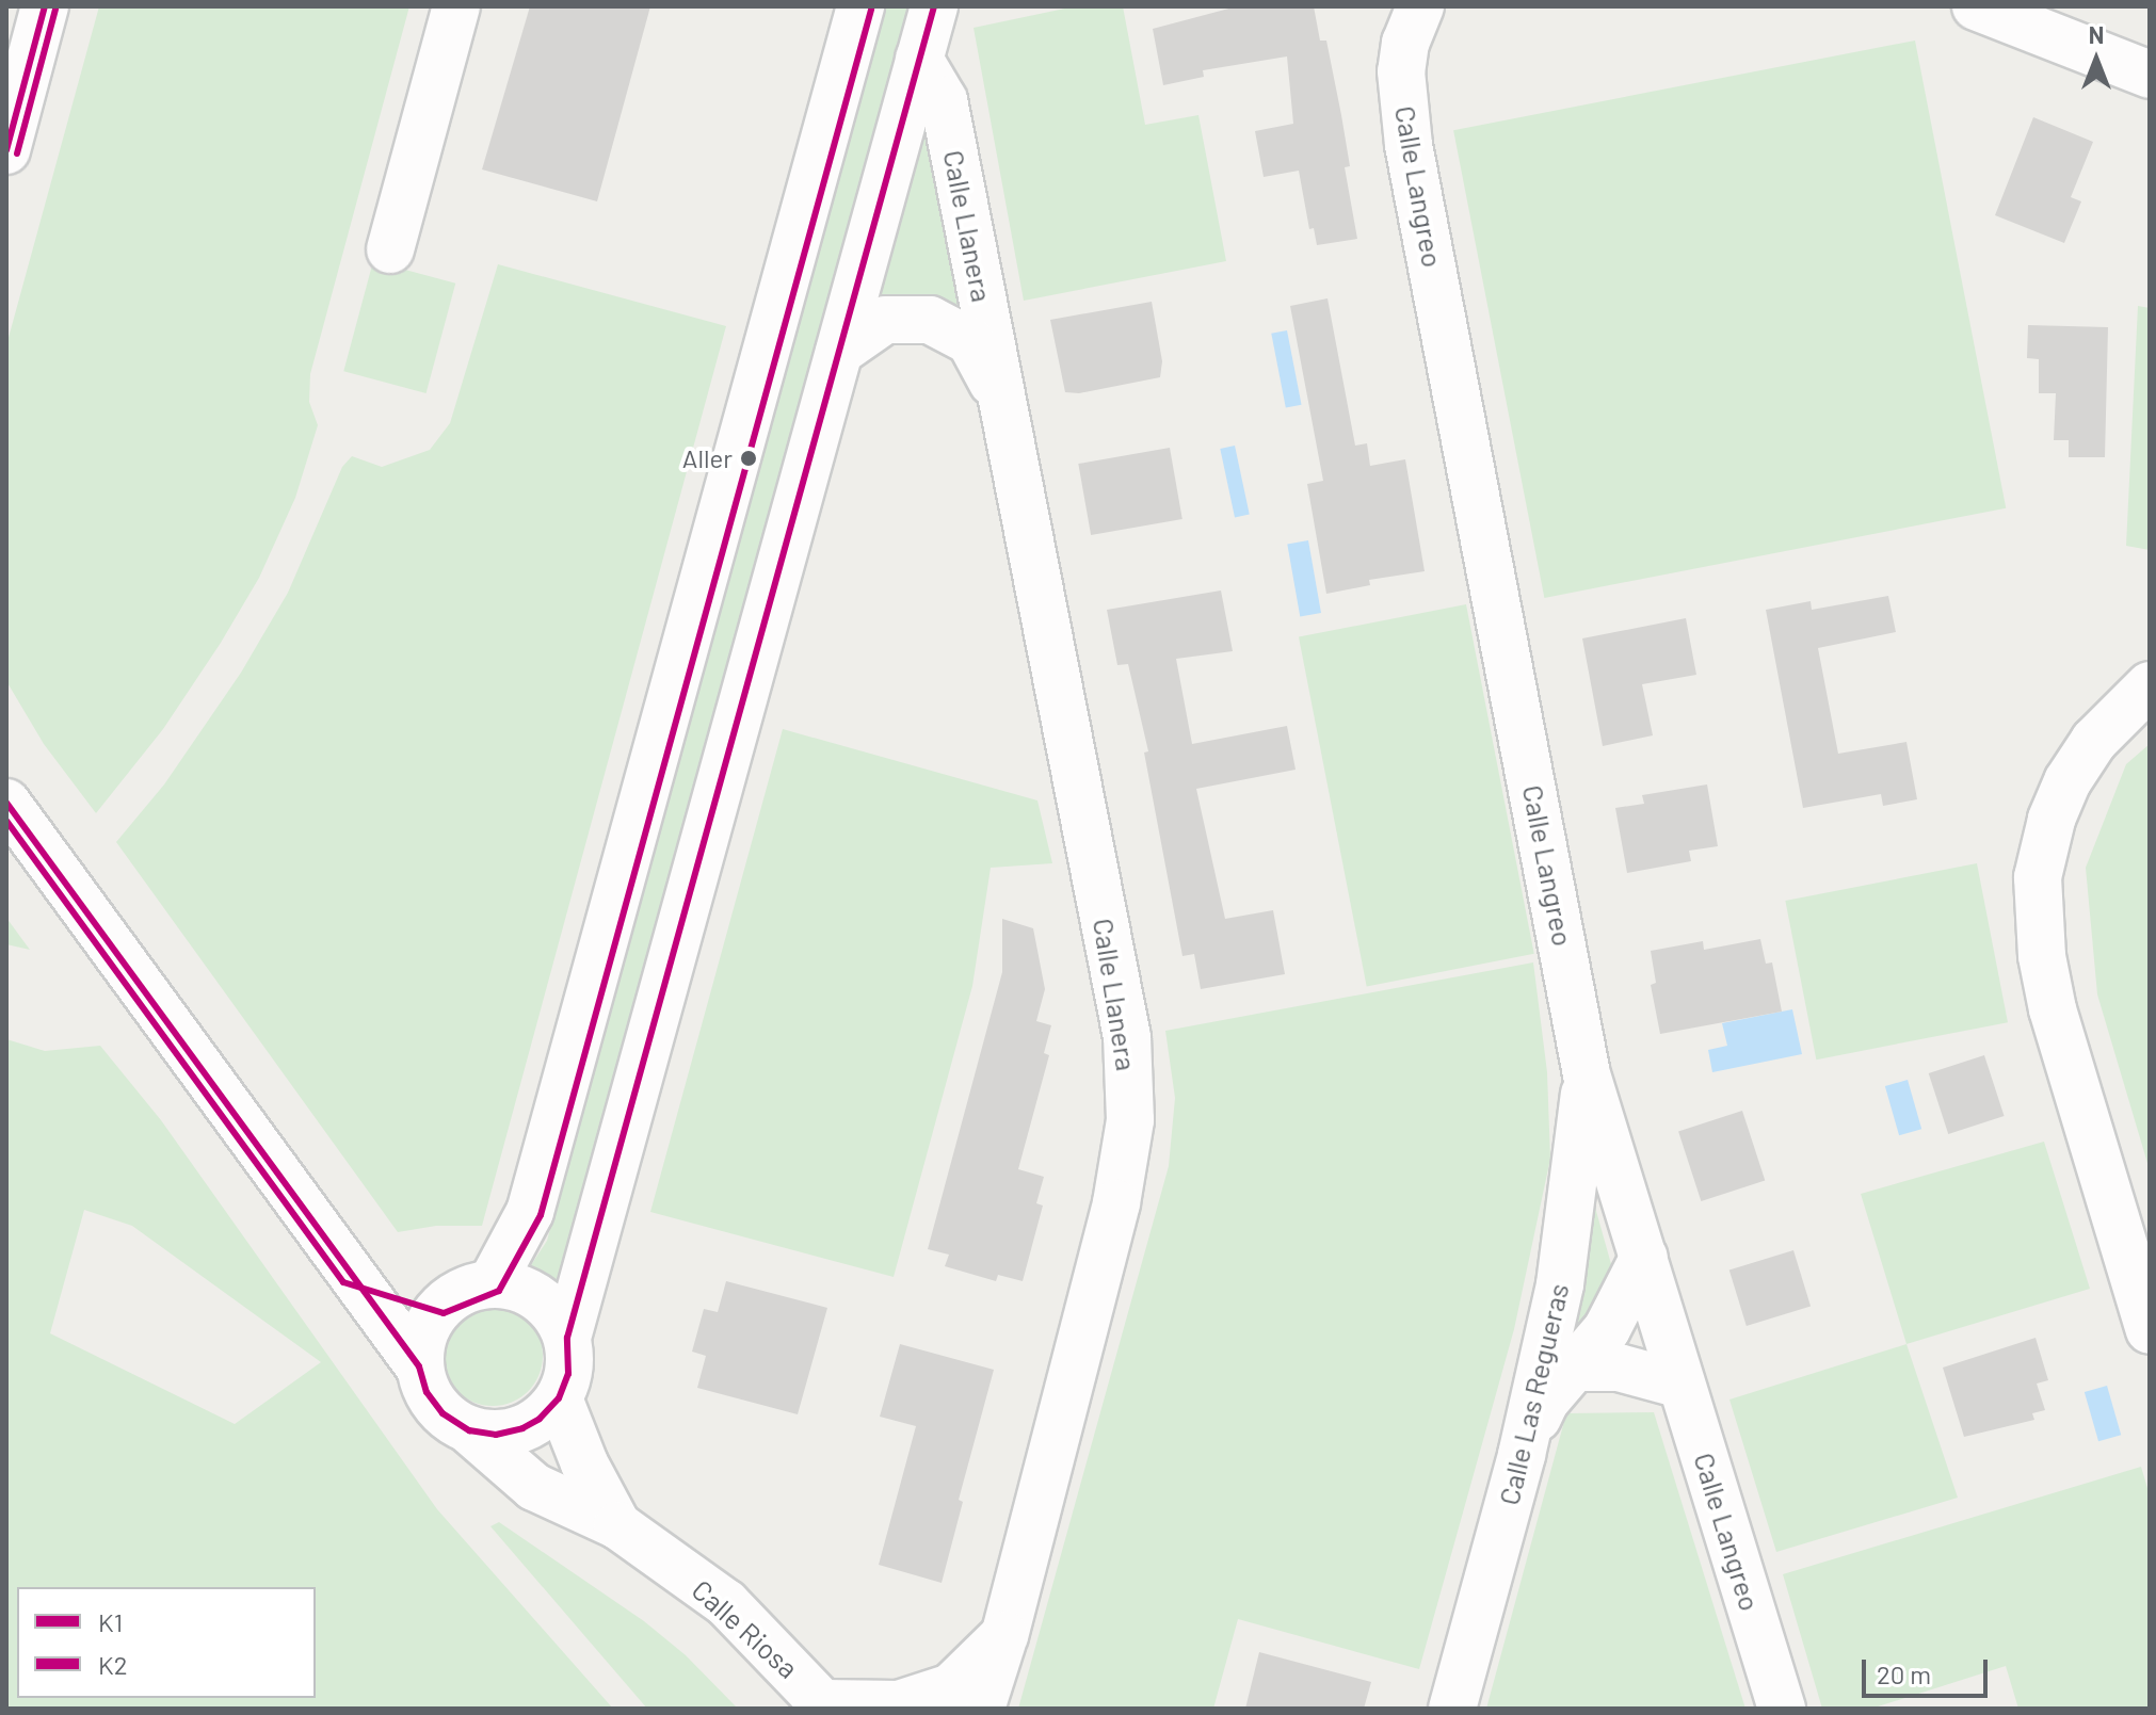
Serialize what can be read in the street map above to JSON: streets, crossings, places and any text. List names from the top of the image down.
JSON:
{
  "streets": {
    "street": [
      "Calle Langreo",
      "Calle Llanera",
      "Calle Las Regueras",
      "Calle Riosa"
    ]
  },
  "crossings": [
    ["Calle Langreo", "Calle Las Regueras"]
  ],
  "places": ["Aller"],
  "lines": ["transit line K1", "transit line K2"],
  "legend": ["K1", "K2"],
  "scale_bar": "20 m",
  "north": "top"
}
